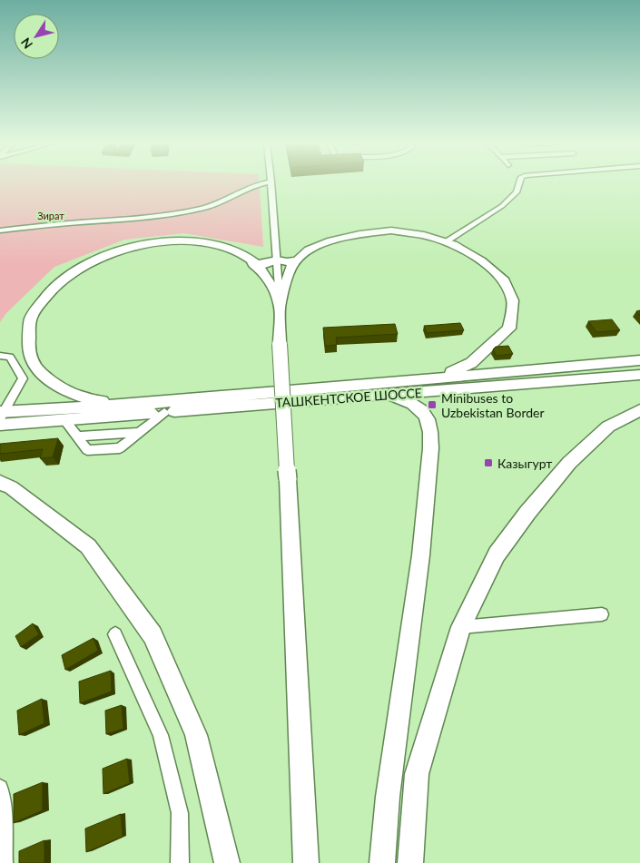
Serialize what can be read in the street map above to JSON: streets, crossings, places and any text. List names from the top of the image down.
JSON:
{
  "streets": {
    "highway": ["ТАШКЕНТСКОЕ ШОССЕ"]
  },
  "parks": ["Зират"],
  "places": {
    "transit": ["Minibuses to Uzbekistan Border", "Казыгурт"]
  },
  "north": "bottom left"
}
